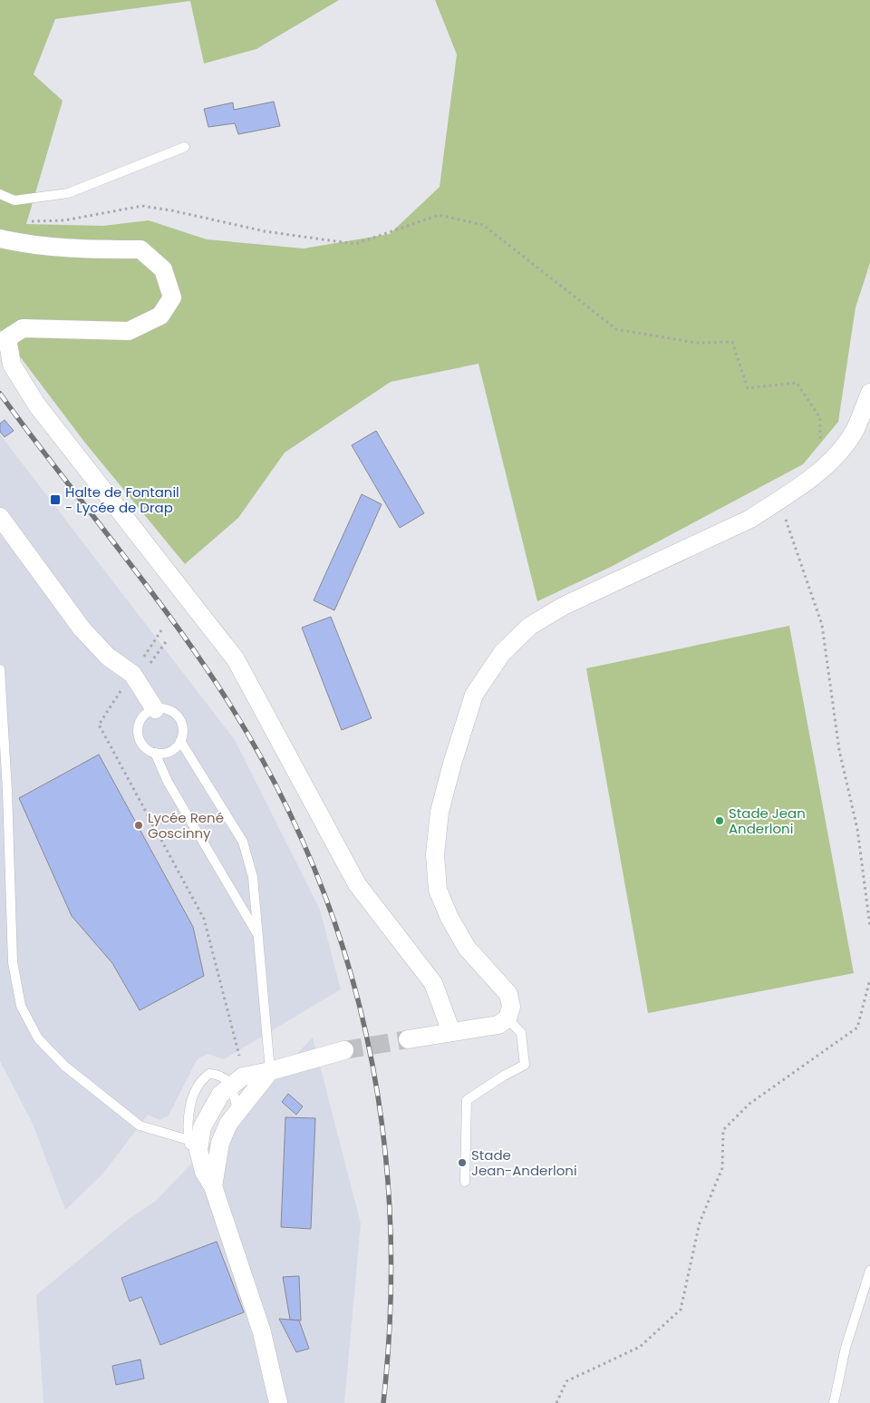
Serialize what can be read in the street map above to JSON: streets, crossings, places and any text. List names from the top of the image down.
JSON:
{
  "places": {
    "transit": ["Halte de Fontanil - Lycée de Drap"],
    "other": ["Stade Jean Anderloni", "Lycée René Goscinny", "Stade Jean-Anderloni"]
  }
}
